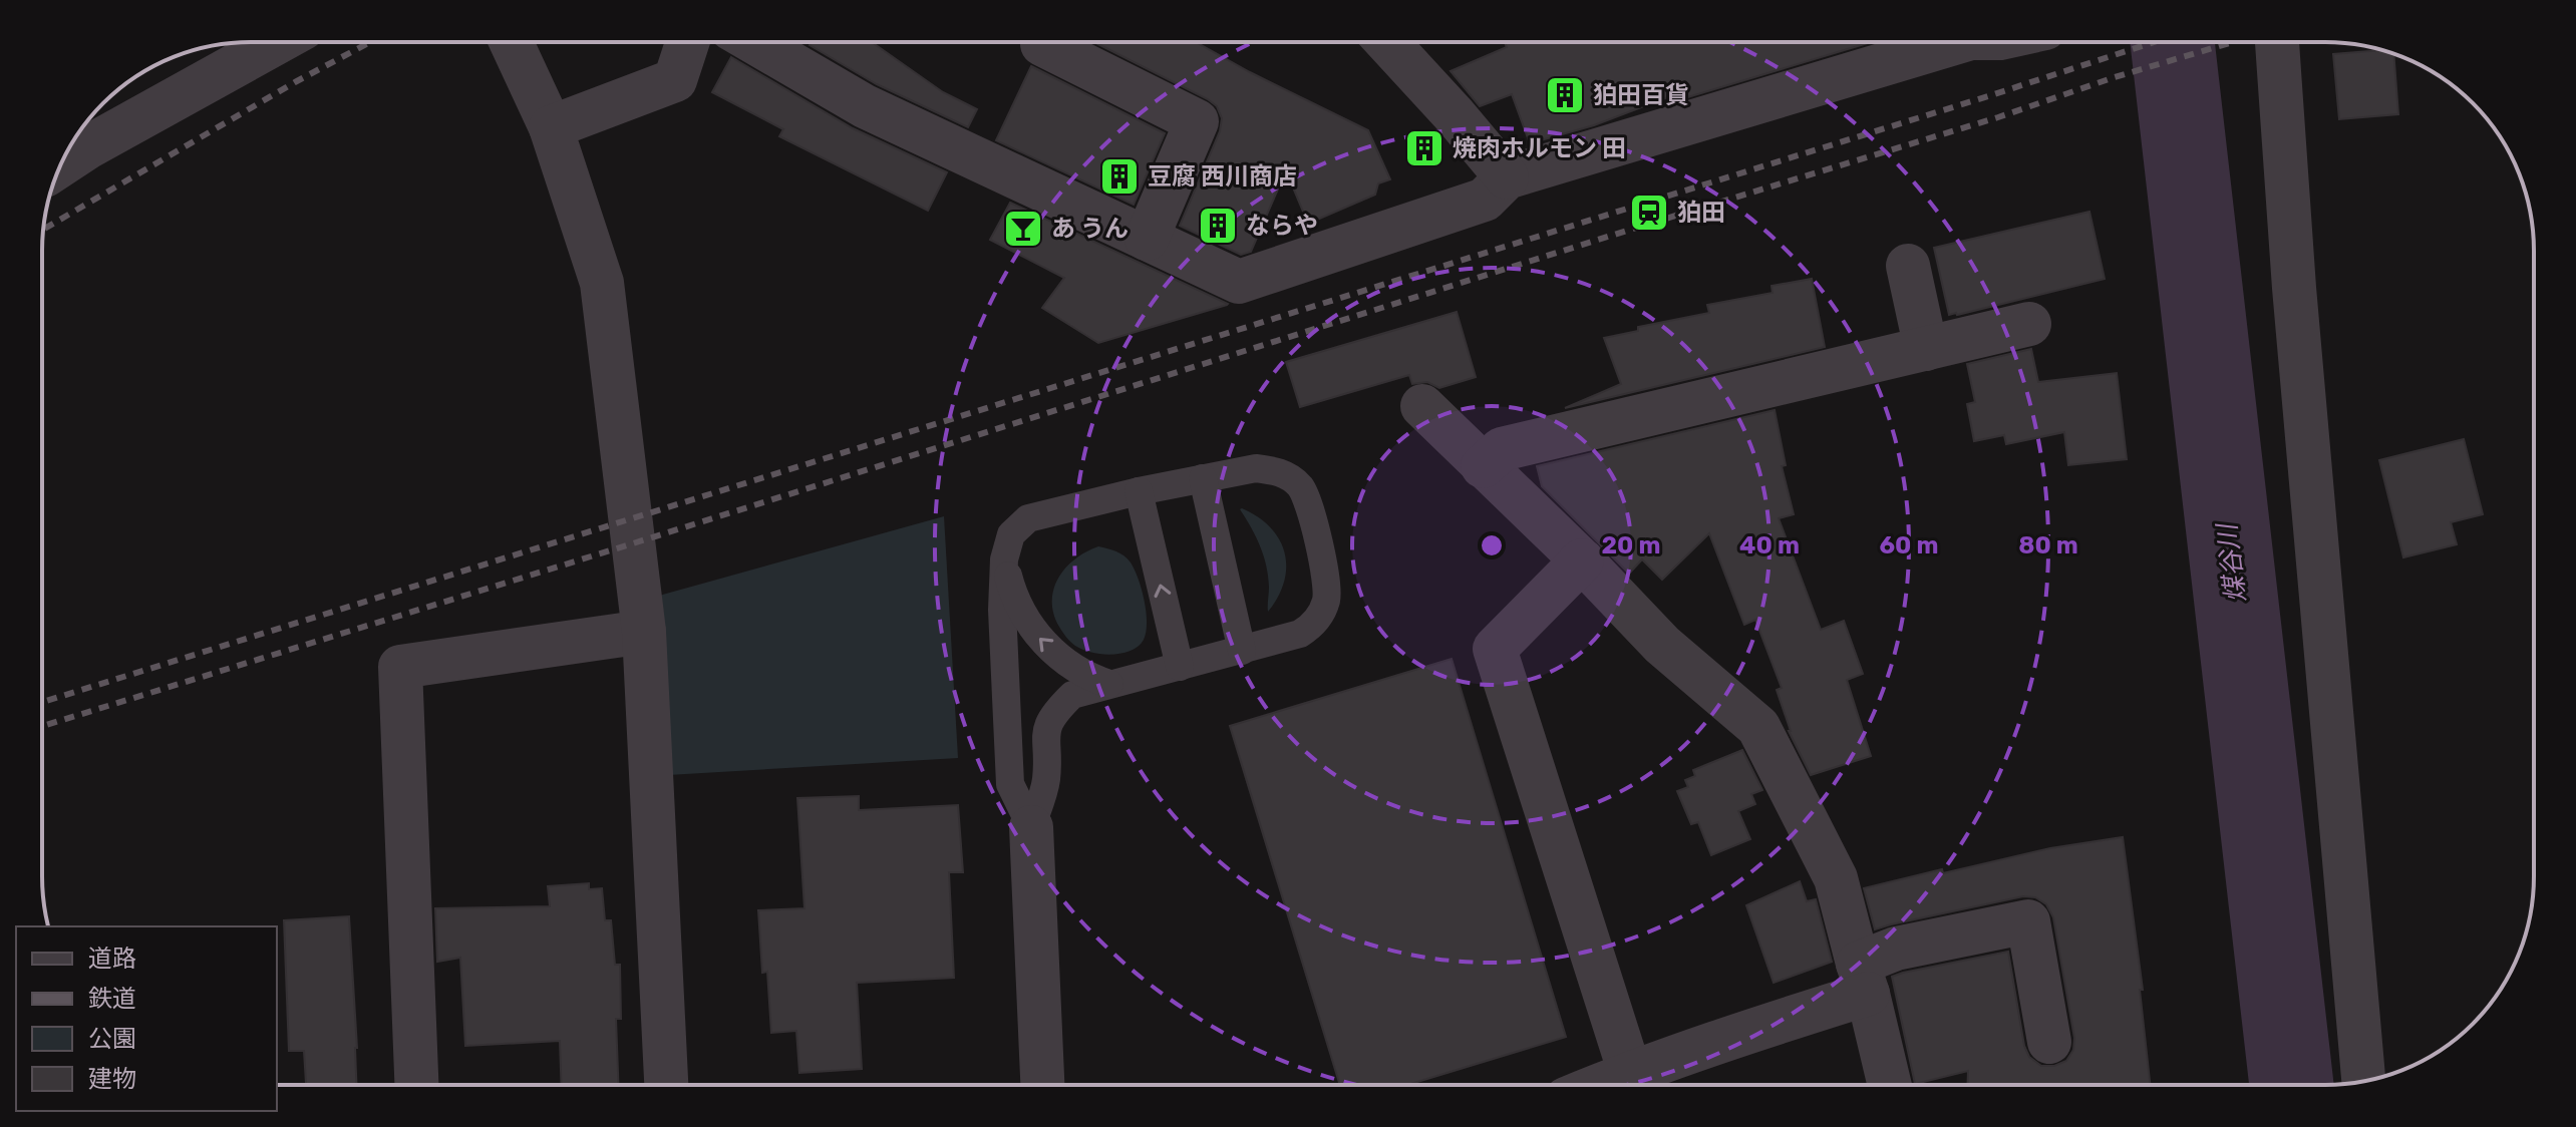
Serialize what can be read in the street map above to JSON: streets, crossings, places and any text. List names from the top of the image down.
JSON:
{
  "water": ["煤谷川"],
  "places": {
    "building": [
      "狛田百貨",
      "焼肉ホルモン 田",
      "豆腐 西川商店",
      "ならや"
    ],
    "station": ["狛田"],
    "bar": ["あ うん"]
  },
  "legend": [
    "道路",
    "鉄道",
    "公園",
    "建物"
  ],
  "rings": [
    "20 m",
    "40 m",
    "60 m",
    "80 m"
  ]
}
